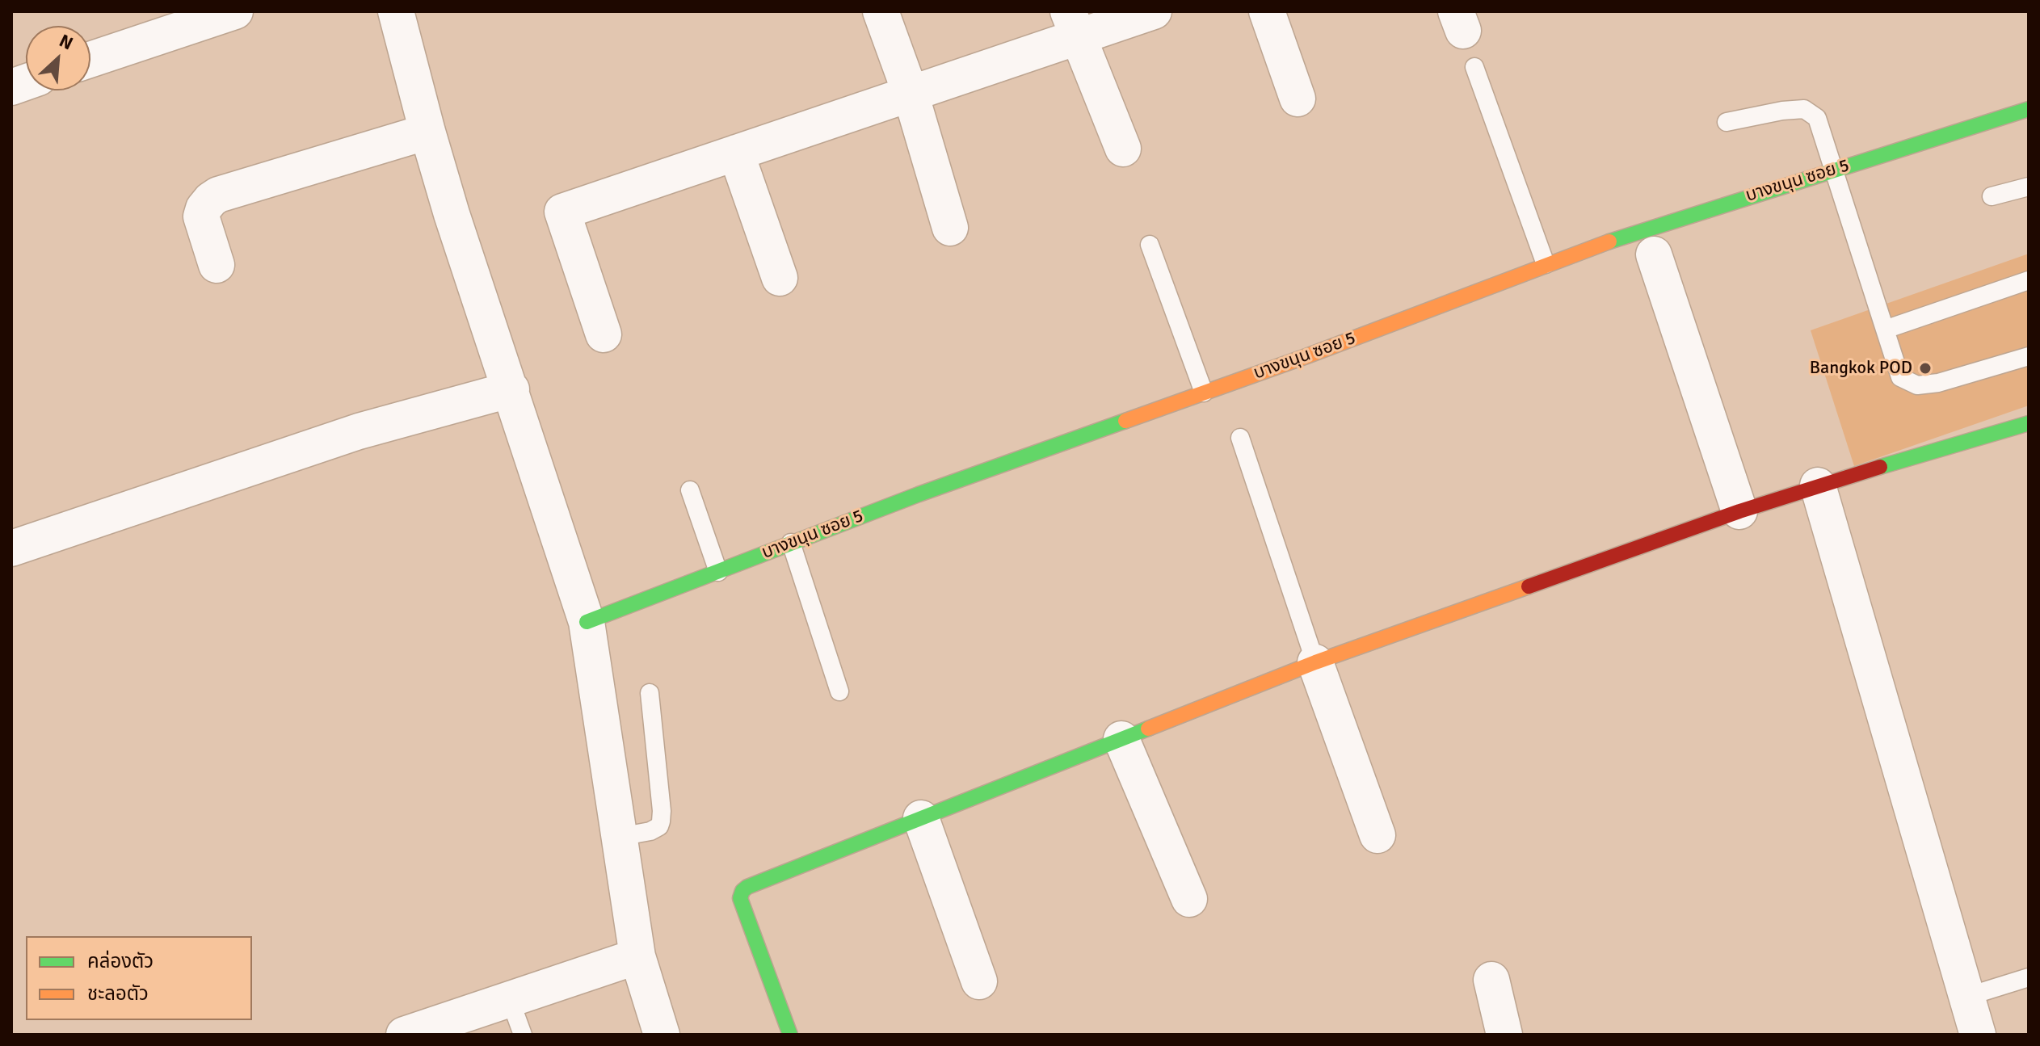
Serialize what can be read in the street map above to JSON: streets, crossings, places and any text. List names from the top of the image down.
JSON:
{
  "streets": {
    "street": ["บางขนุน ซอย 5"]
  },
  "places": ["Bangkok POD"],
  "legend": ["คล่องตัว", "ชะลอตัว"],
  "north": "top right"
}
